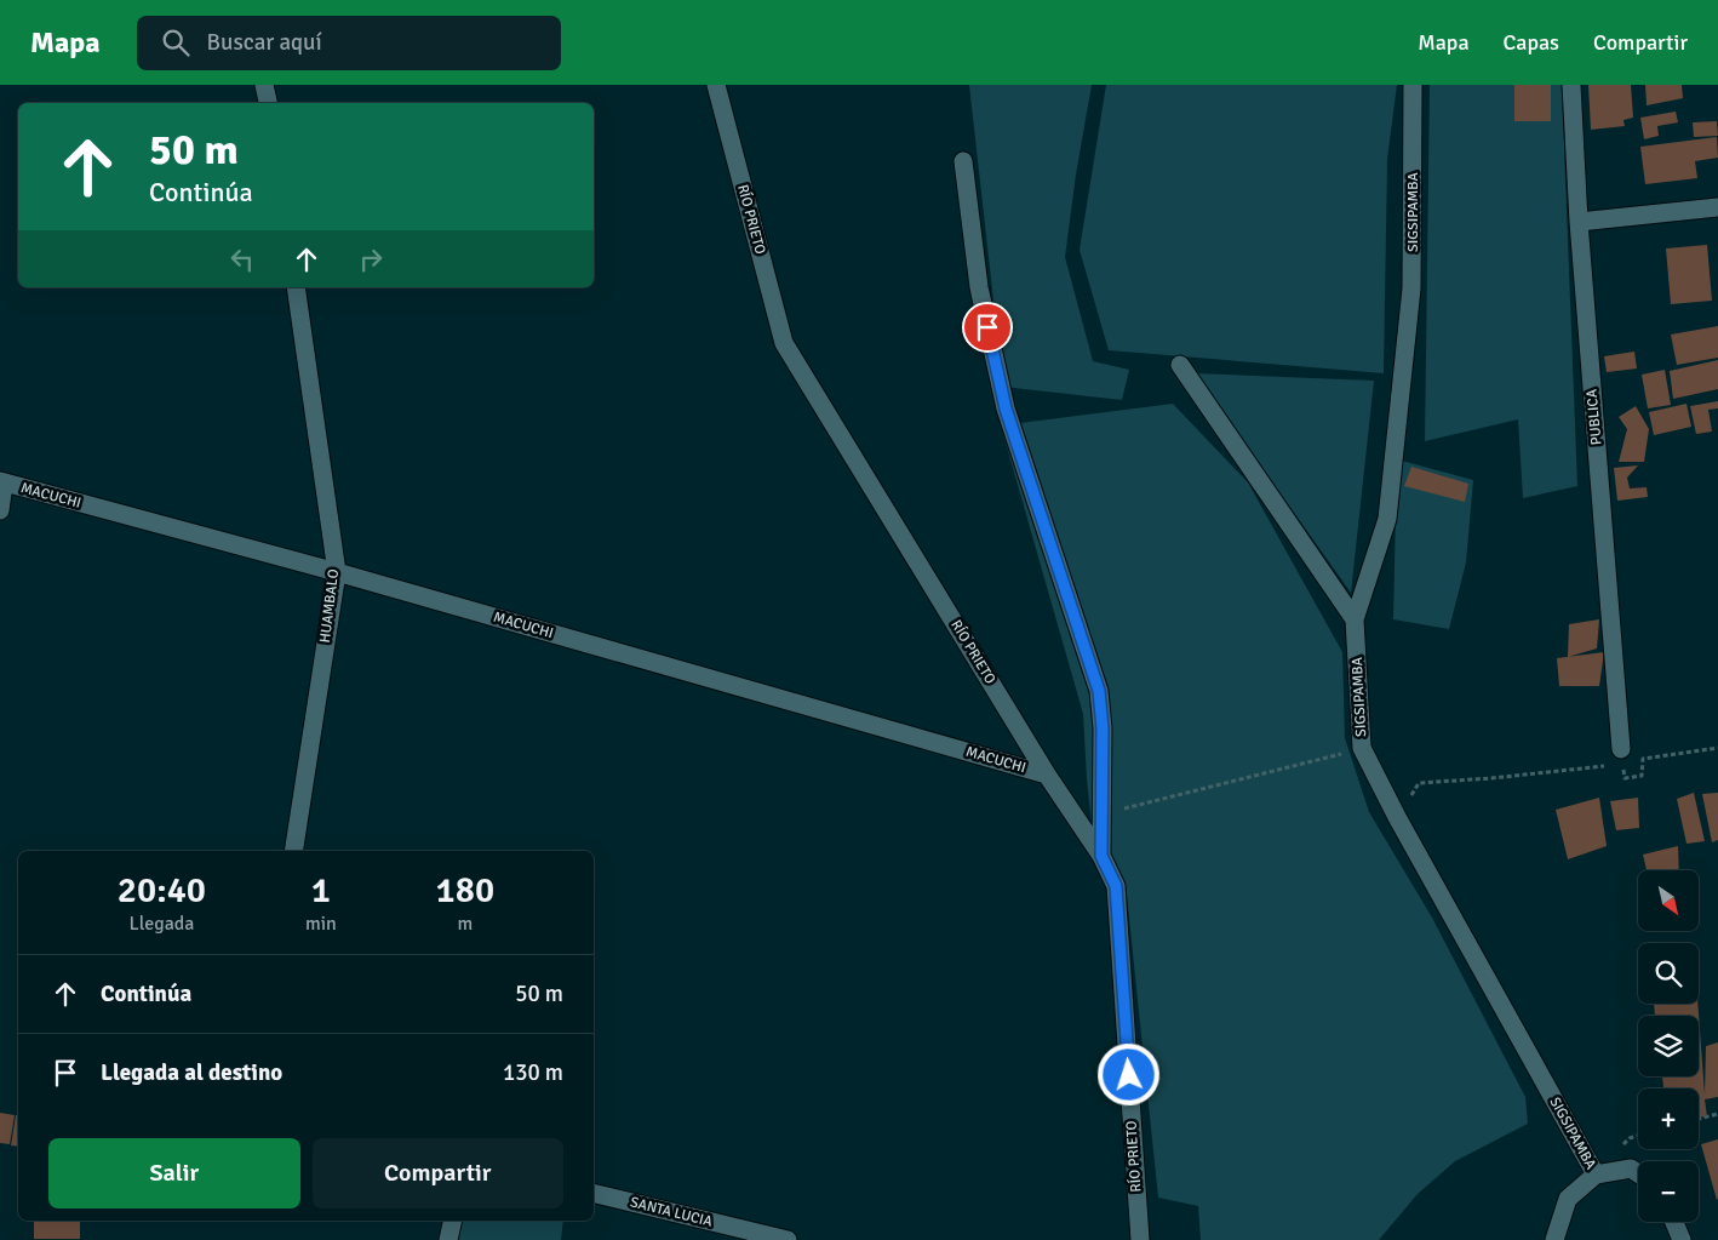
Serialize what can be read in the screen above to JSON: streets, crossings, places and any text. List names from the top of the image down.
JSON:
{
  "streets": {
    "street": [
      "SIGSIPAMBA",
      "RÍO PRIETO",
      "PUBLICA",
      "MACUCHI",
      "HUAMBALO",
      "SANTA LUCIA"
    ]
  },
  "crossings": [
    ["RÍO PRIETO", "MACUCHI"],
    ["MACUCHI", "HUAMBALO"]
  ],
  "north": "bottom right",
  "page": {
    "header": "Mapa",
    "search": "Buscar aquí",
    "nav": ["Mapa", "Capas", "Compartir"],
    "turn": ["50 m", "Continúa"],
    "eta": [
      "20:40",
      "Llegada",
      "1",
      "min",
      "180",
      "m"
    ],
    "map_buttons": ["+", "−"],
    "list": [
      {
        "name": "Continúa",
        "value": "50 m"
      },
      {
        "name": "Llegada al destino",
        "value": "130 m"
      }
    ],
    "buttons": ["Salir", "Compartir"]
  }
}
